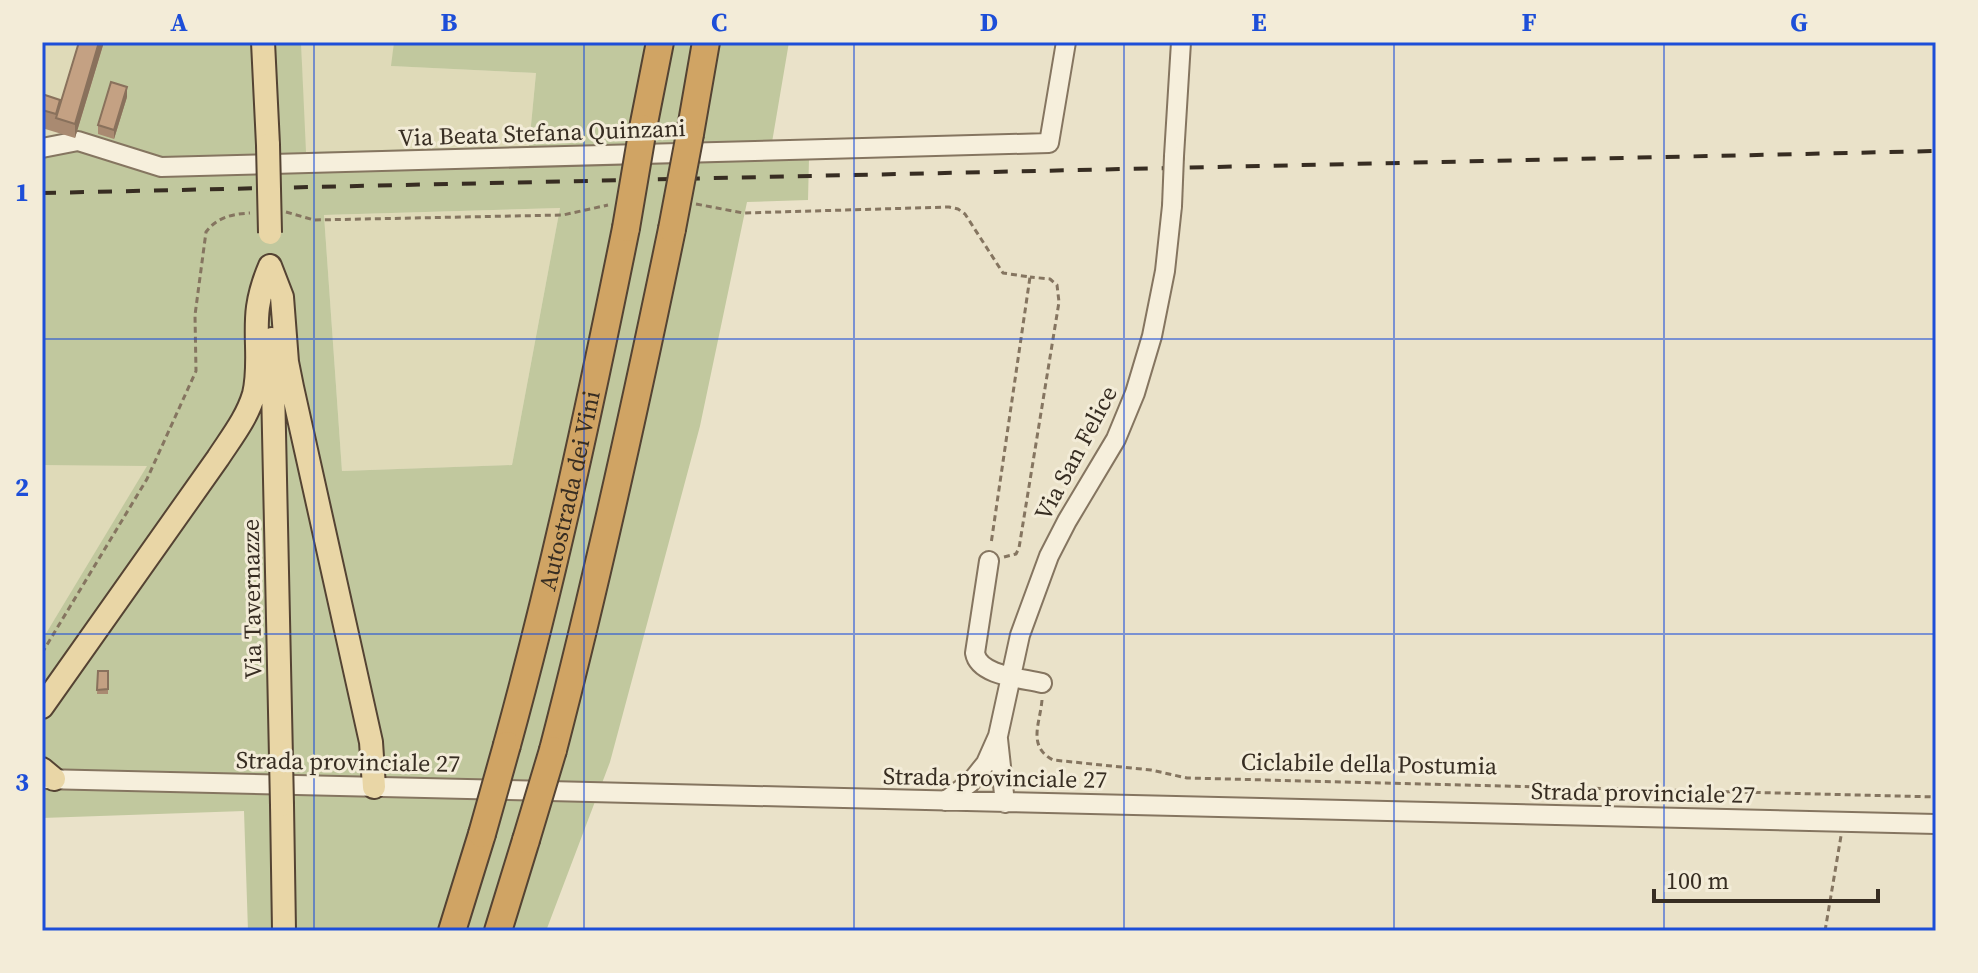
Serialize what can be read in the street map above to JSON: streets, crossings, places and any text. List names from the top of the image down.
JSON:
{
  "streets": {
    "highway": ["Autostrada dei Vini"],
    "main road": ["Via Tavernazze"],
    "street": ["Via Beata Stefana Quinzani", "Via San Felice", "Strada provinciale 27"],
    "path": ["Ciclabile della Postumia"]
  },
  "scale_bar": "100 m",
  "grid": {
    "columns": [
      "A",
      "B",
      "C",
      "D",
      "E",
      "F",
      "G"
    ],
    "rows": ["1", "2", "3"]
  }
}
